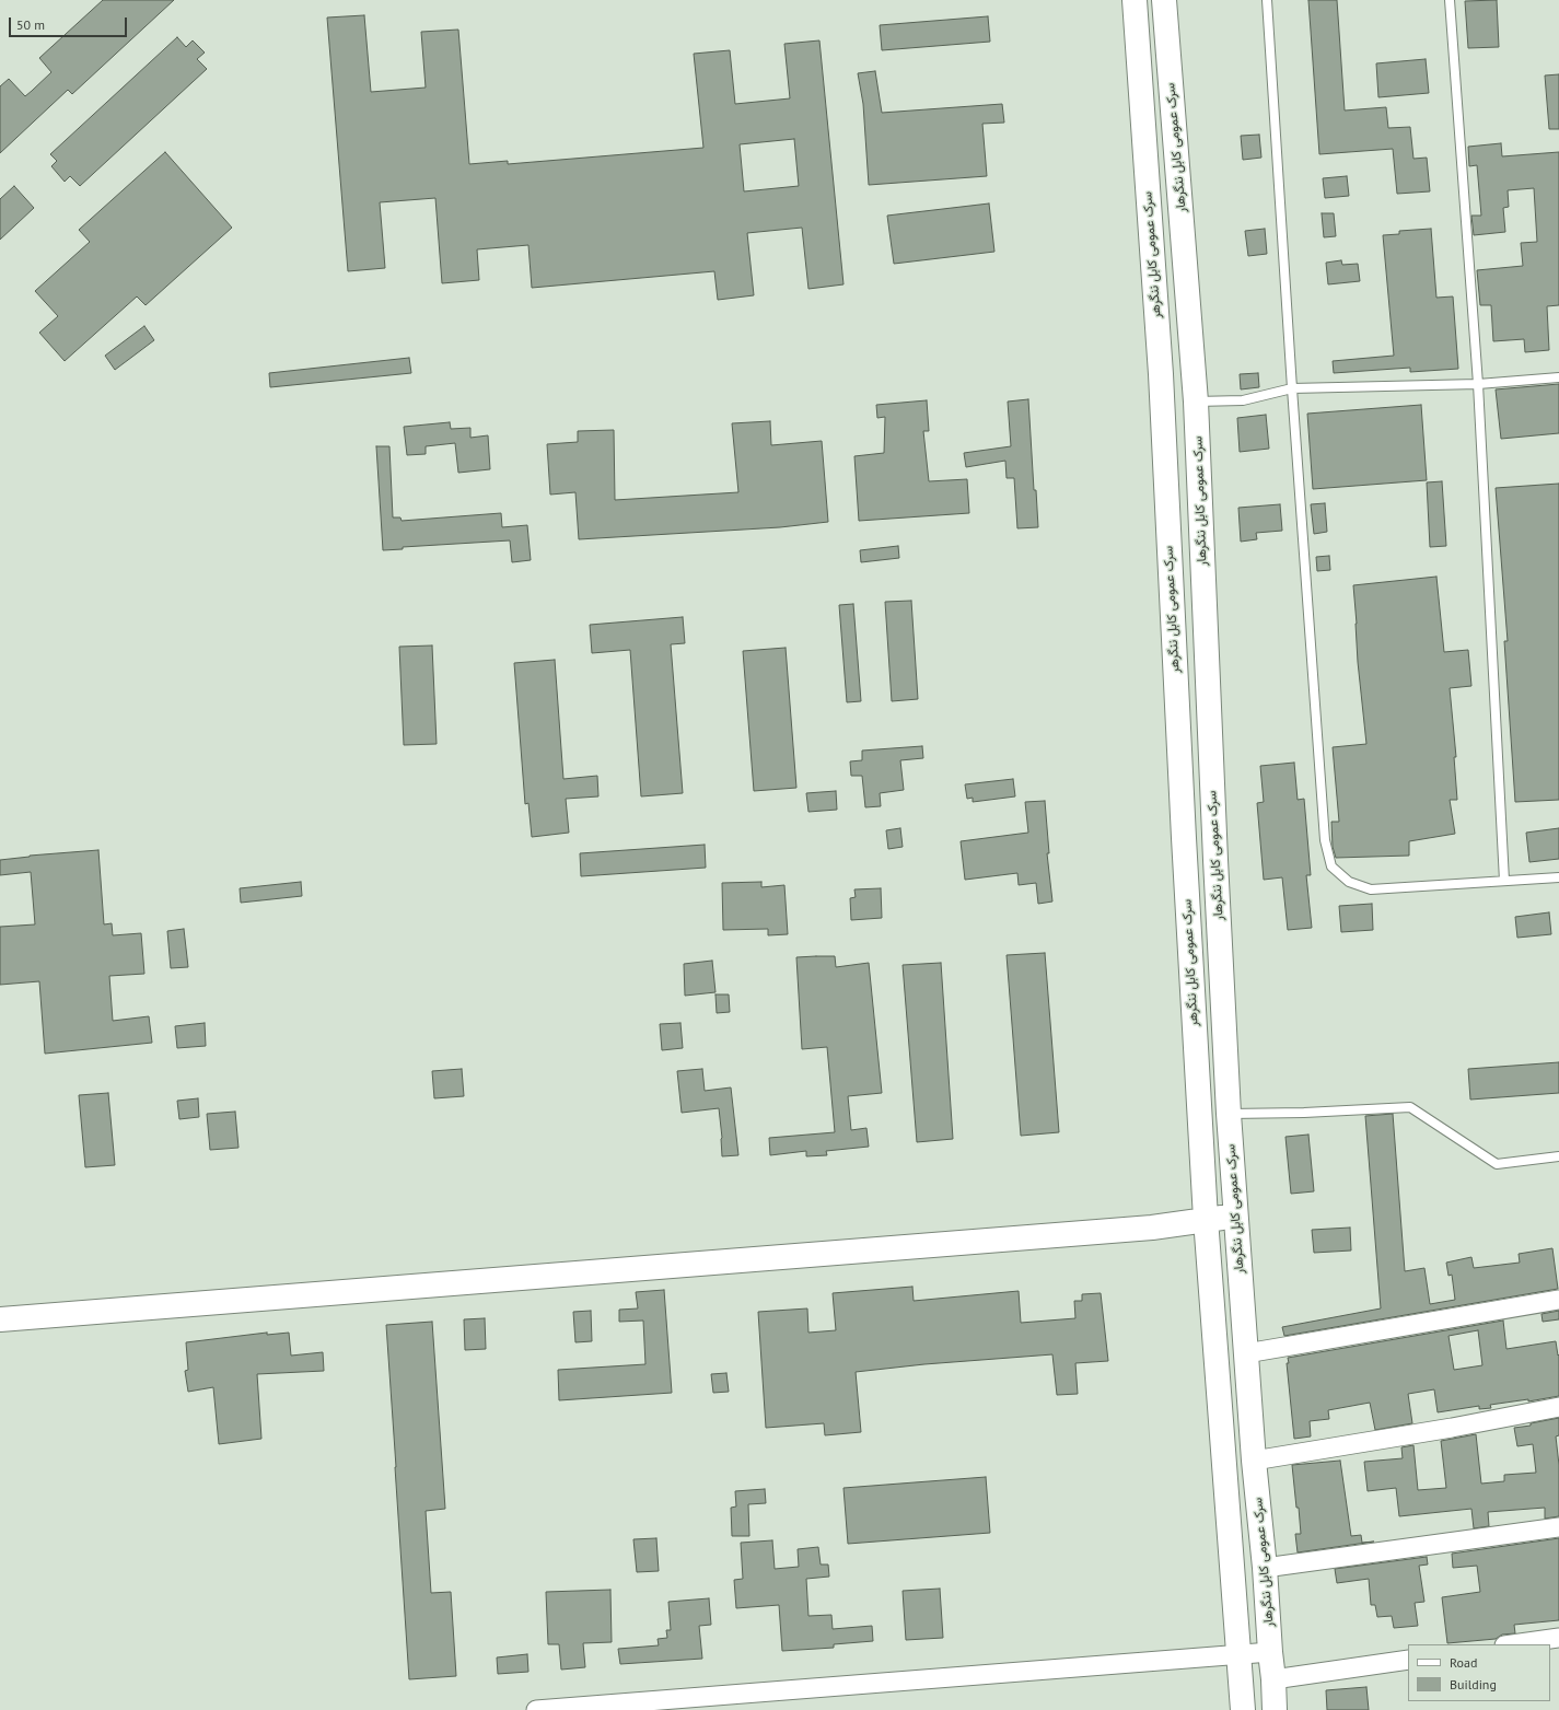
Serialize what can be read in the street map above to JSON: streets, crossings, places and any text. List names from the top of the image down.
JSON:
{
  "streets": {
    "highway": ["سرک عمومی کابل ننگرهار", "سرک عمومی کابل ننگرهر"]
  },
  "legend": ["Road", "Building"],
  "scale_bar": "50 m"
}
